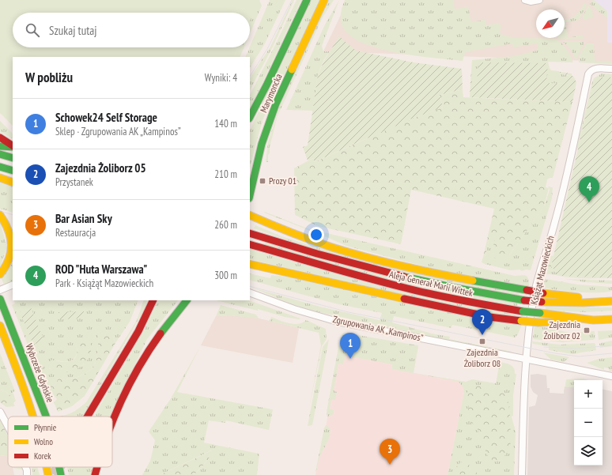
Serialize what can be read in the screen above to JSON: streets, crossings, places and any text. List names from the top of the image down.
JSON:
{
  "streets": {
    "main road": ["Marymoncka", "Aleja Generał Marii Wittek", "Wybrzeże Gdyńskie"],
    "street": ["Książąt Mazowieckich", "Zgrupowania AK „Kampinos”"]
  },
  "crossings": [
    ["Książąt Mazowieckich", "Zgrupowania AK „Kampinos”"]
  ],
  "places": {
    "transit": ["Prozy 01", "Zajezdnia Żoliborz 02", "Zajezdnia Żoliborz 08"]
  },
  "legend": ["Płynnie", "Wolno", "Korek"],
  "north": "bottom left",
  "page": {
    "search": "Szukaj tutaj",
    "heading": ["W pobliżu", "Wyniki: 4"],
    "list": [
      {
        "mark": "1",
        "name": "Schowek24 Self Storage",
        "note": "Sklep · Zgrupowania AK „Kampinos”",
        "value": "140 m"
      },
      {
        "mark": "2",
        "name": "Zajezdnia Żoliborz 05",
        "note": "Przystanek",
        "value": "210 m"
      },
      {
        "mark": "3",
        "name": "Bar Asian Sky",
        "note": "Restauracja",
        "value": "260 m"
      },
      {
        "mark": "4",
        "name": "ROD \"Huta Warszawa\"",
        "note": "Park · Książąt Mazowieckich",
        "value": "300 m"
      }
    ],
    "pins": [
      "4",
      "2",
      "1",
      "3"
    ],
    "map_buttons": ["+", "−"]
  }
}
